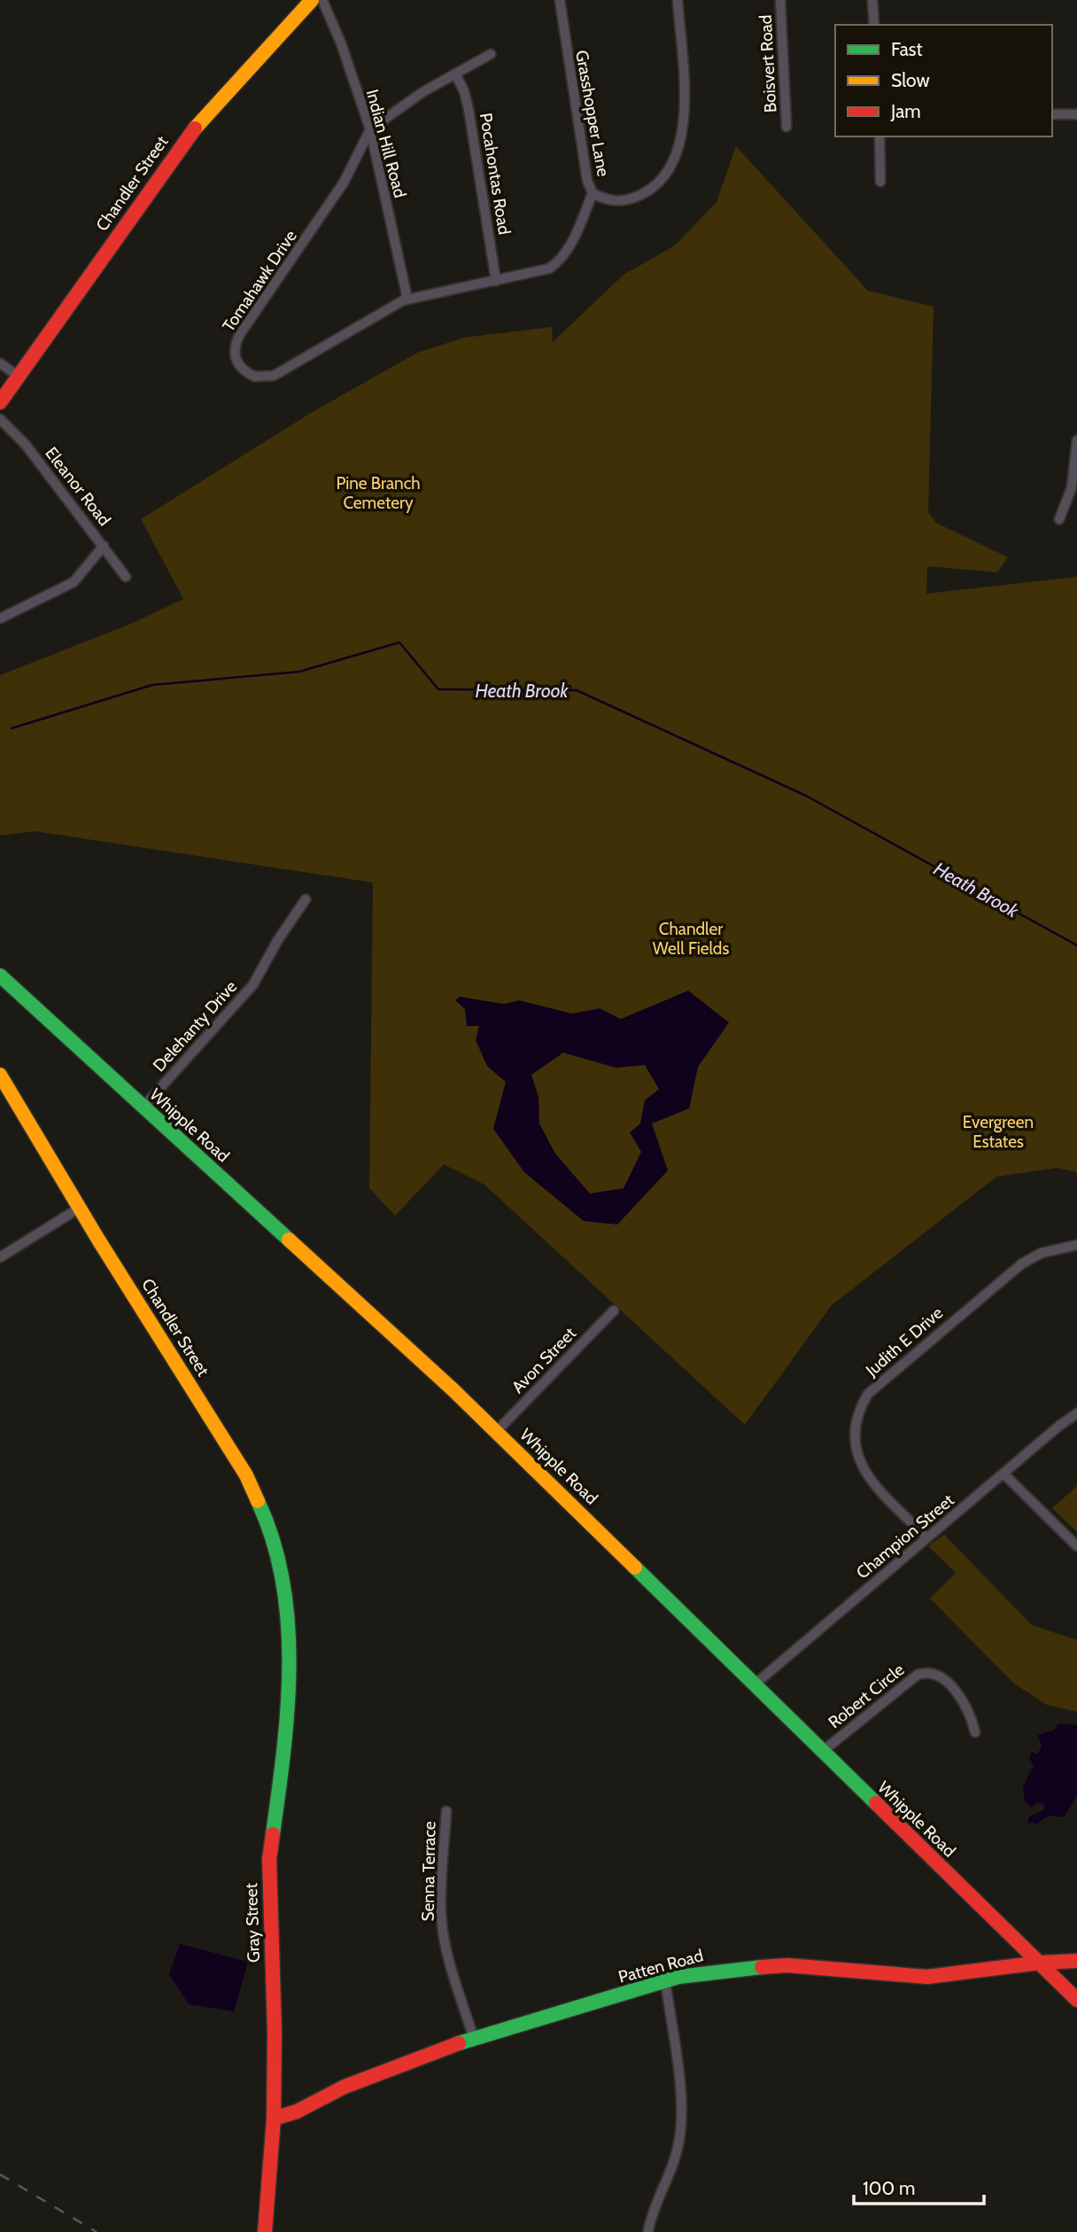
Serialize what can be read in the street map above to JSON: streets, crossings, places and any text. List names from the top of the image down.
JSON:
{
  "streets": {
    "street": [
      "Boisvert Road",
      "Grasshopper Lane",
      "Indian Hill Road",
      "Pocahontas Road",
      "Chandler Street",
      "Tomahawk Drive",
      "Eleanor Road",
      "Delehanty Drive",
      "Whipple Road",
      "Judith E Drive",
      "Avon Street",
      "Champion Street",
      "Robert Circle",
      "Senna Terrace",
      "Gray Street",
      "Patten Road"
    ]
  },
  "crossings": [
    ["Grasshopper Lane", "Tomahawk Drive"],
    ["Indian Hill Road", "Tomahawk Drive"],
    ["Pocahontas Road", "Tomahawk Drive"],
    ["Chandler Street", "Gray Street"],
    ["Delehanty Drive", "Whipple Road"],
    ["Whipple Road", "Avon Street"],
    ["Whipple Road", "Champion Street"],
    ["Whipple Road", "Robert Circle"],
    ["Whipple Road", "Patten Road"],
    ["Judith E Drive", "Champion Street"],
    ["Senna Terrace", "Patten Road"],
    ["Gray Street", "Patten Road"]
  ],
  "water": ["Heath Brook"],
  "parks": ["Pine Branch Cemetery", "Chandler Well Fields", "Evergreen Estates"],
  "legend": ["Fast", "Slow", "Jam"],
  "scale_bar": "100 m"
}
